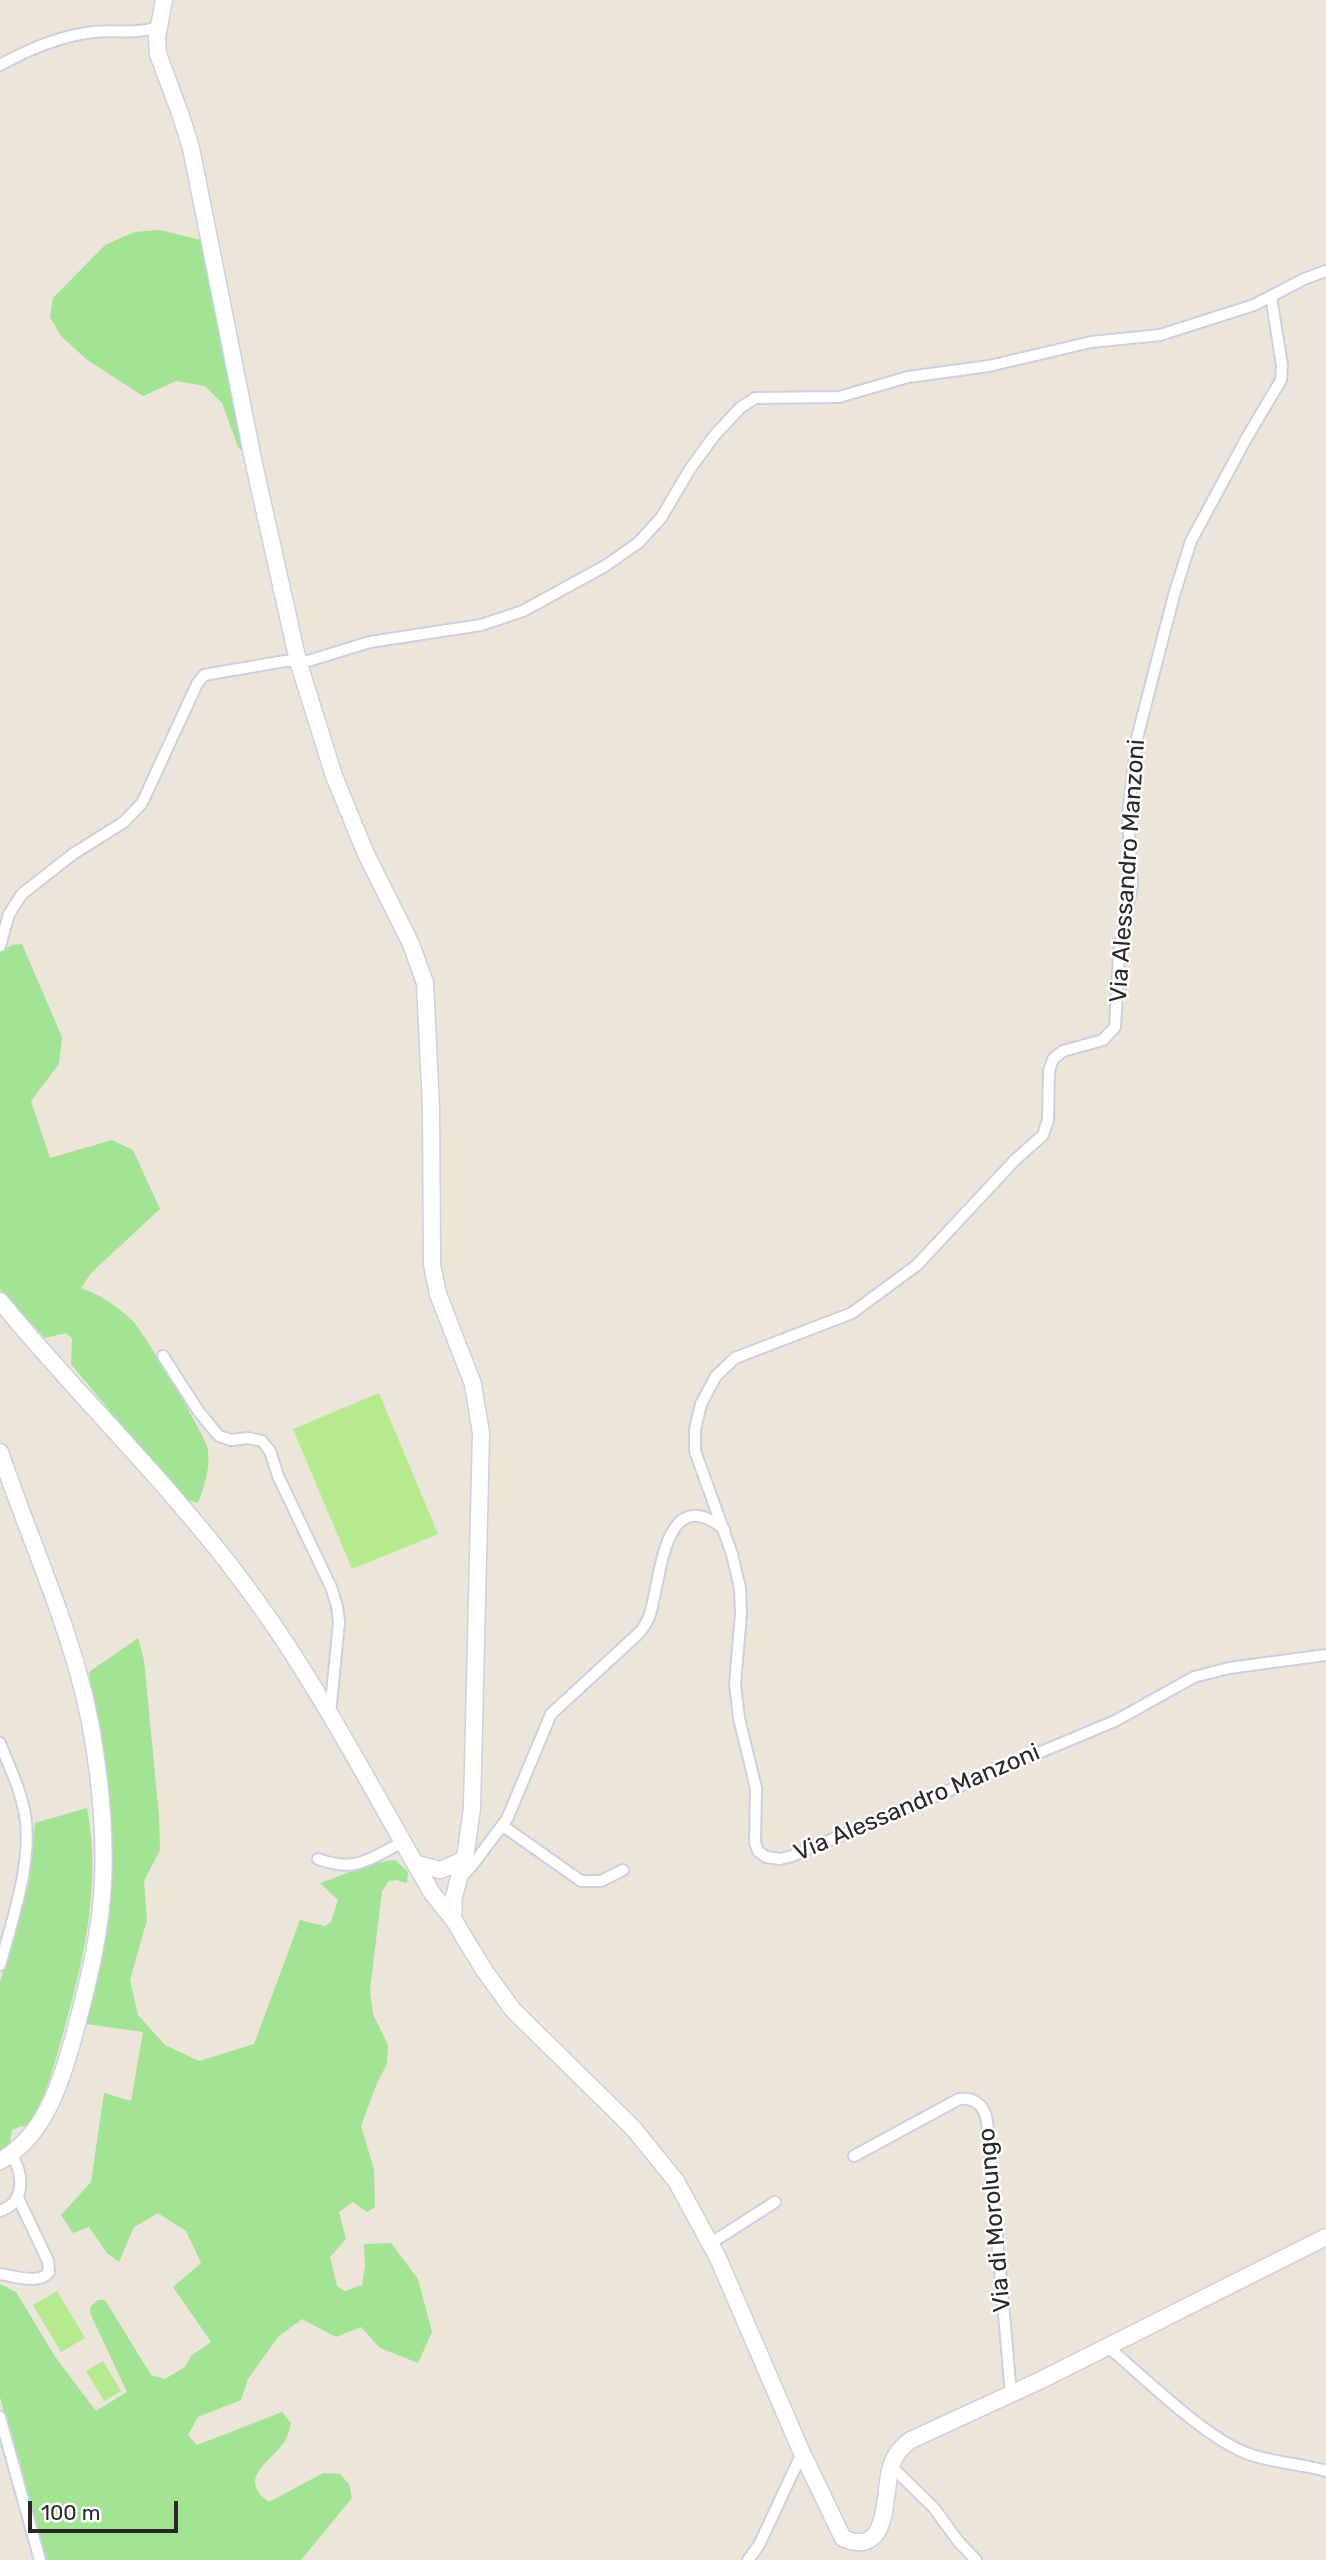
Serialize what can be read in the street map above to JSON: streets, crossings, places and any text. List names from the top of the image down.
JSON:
{
  "streets": {
    "street": ["Via Alessandro Manzoni", "Via di Morolungo"]
  },
  "scale_bar": "100 m"
}
